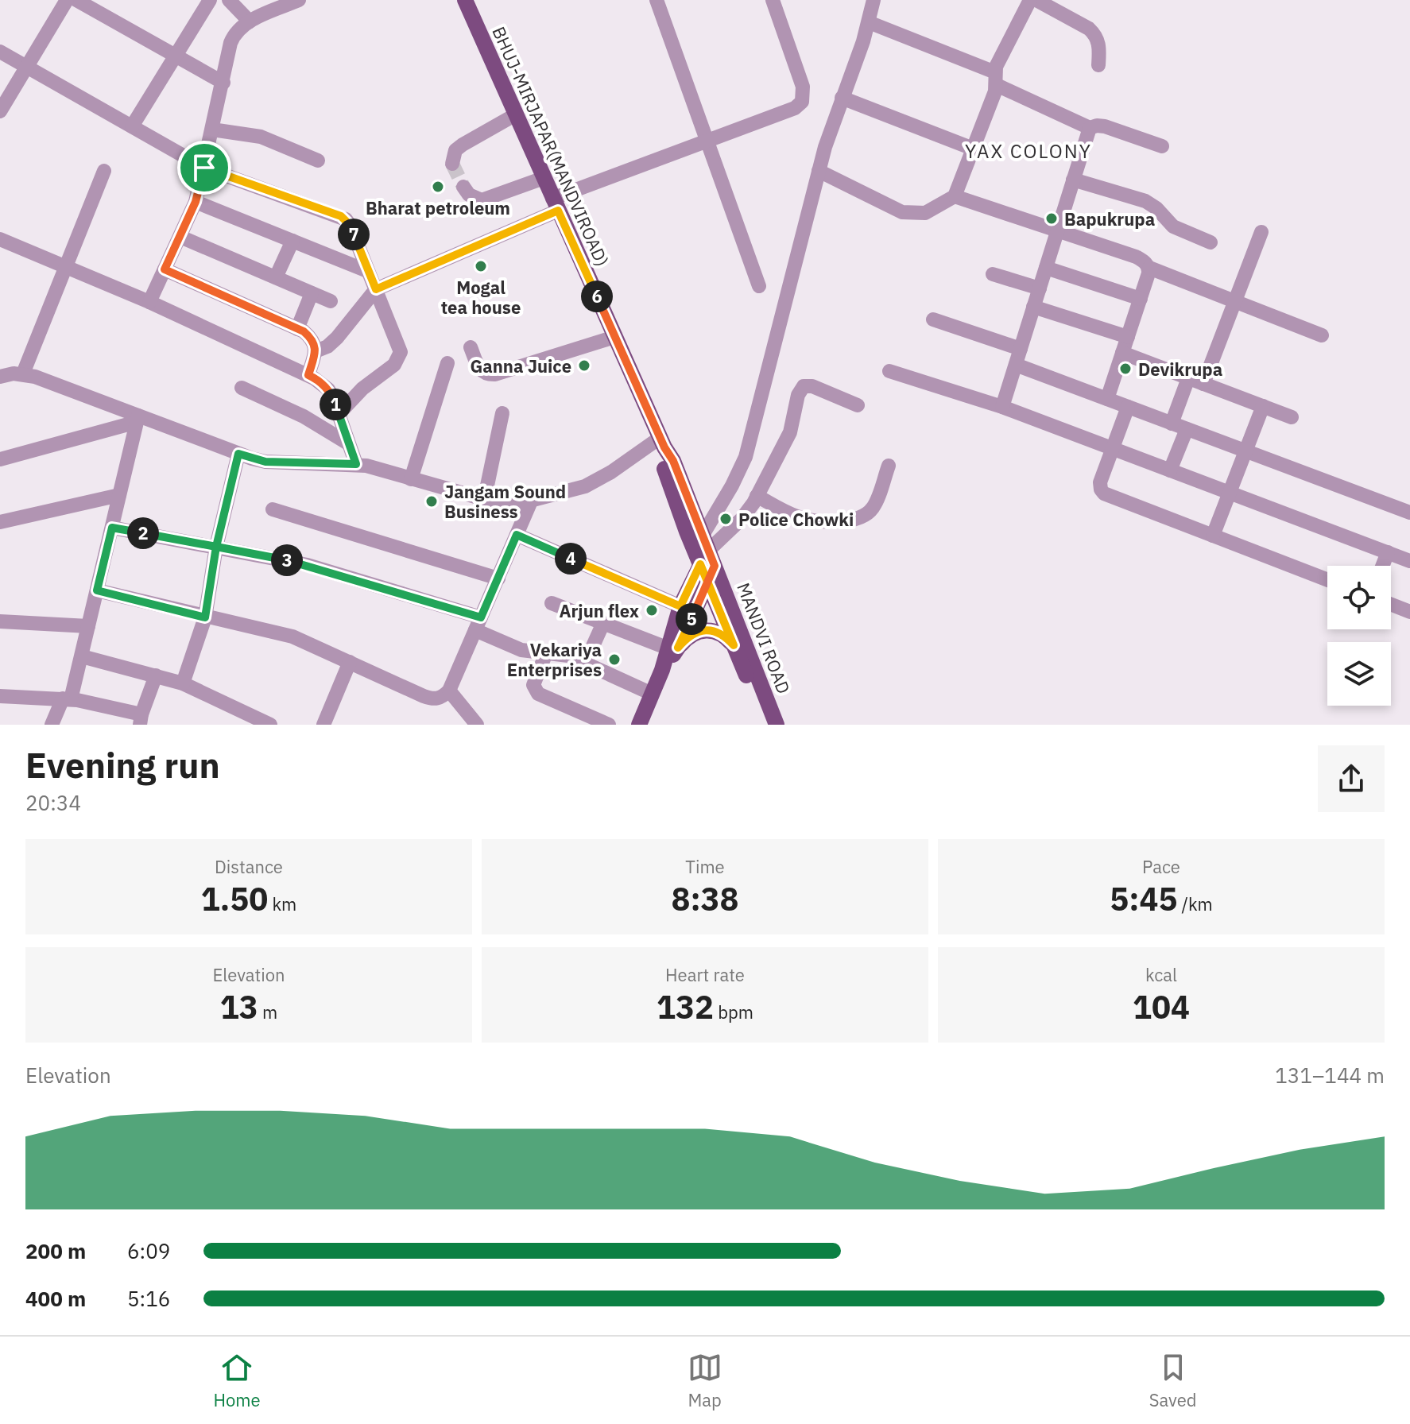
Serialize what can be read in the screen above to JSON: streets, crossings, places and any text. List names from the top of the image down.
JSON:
{
  "streets": {
    "main road": ["BHUJ-MIRJAPAR(MANDVIROAD)", "MANDVI ROAD"]
  },
  "crossings": [
    ["BHUJ-MIRJAPAR(MANDVIROAD)", "MANDVI ROAD"]
  ],
  "districts": ["YAX COLONY"],
  "places": [
    "Bharat petroleum",
    "Bapukrupa",
    "Mogal tea house",
    "Ganna Juice",
    "Devikrupa",
    "Jangam Sound Business",
    "Police Chowki",
    "Arjun flex",
    "Vekariya Enterprises"
  ],
  "page": {
    "pins": [
      "7",
      "6",
      "1",
      "2",
      "4",
      "3",
      "5"
    ],
    "heading": ["Evening run", "20:34"],
    "stats": [
      ["Distance", "1.50 km"],
      ["Time", "8:38"],
      ["Pace", "5:45 /km"],
      ["Elevation", "13 m"],
      ["Heart rate", "132 bpm"],
      ["kcal", "104"]
    ],
    "chart": ["Elevation", "131–144 m"],
    "list": [
      {
        "name": "200 m",
        "note": "6:09"
      },
      {
        "name": "400 m",
        "note": "5:16"
      }
    ],
    "tabs": ["Home", "Map", "Saved"]
  }
}
